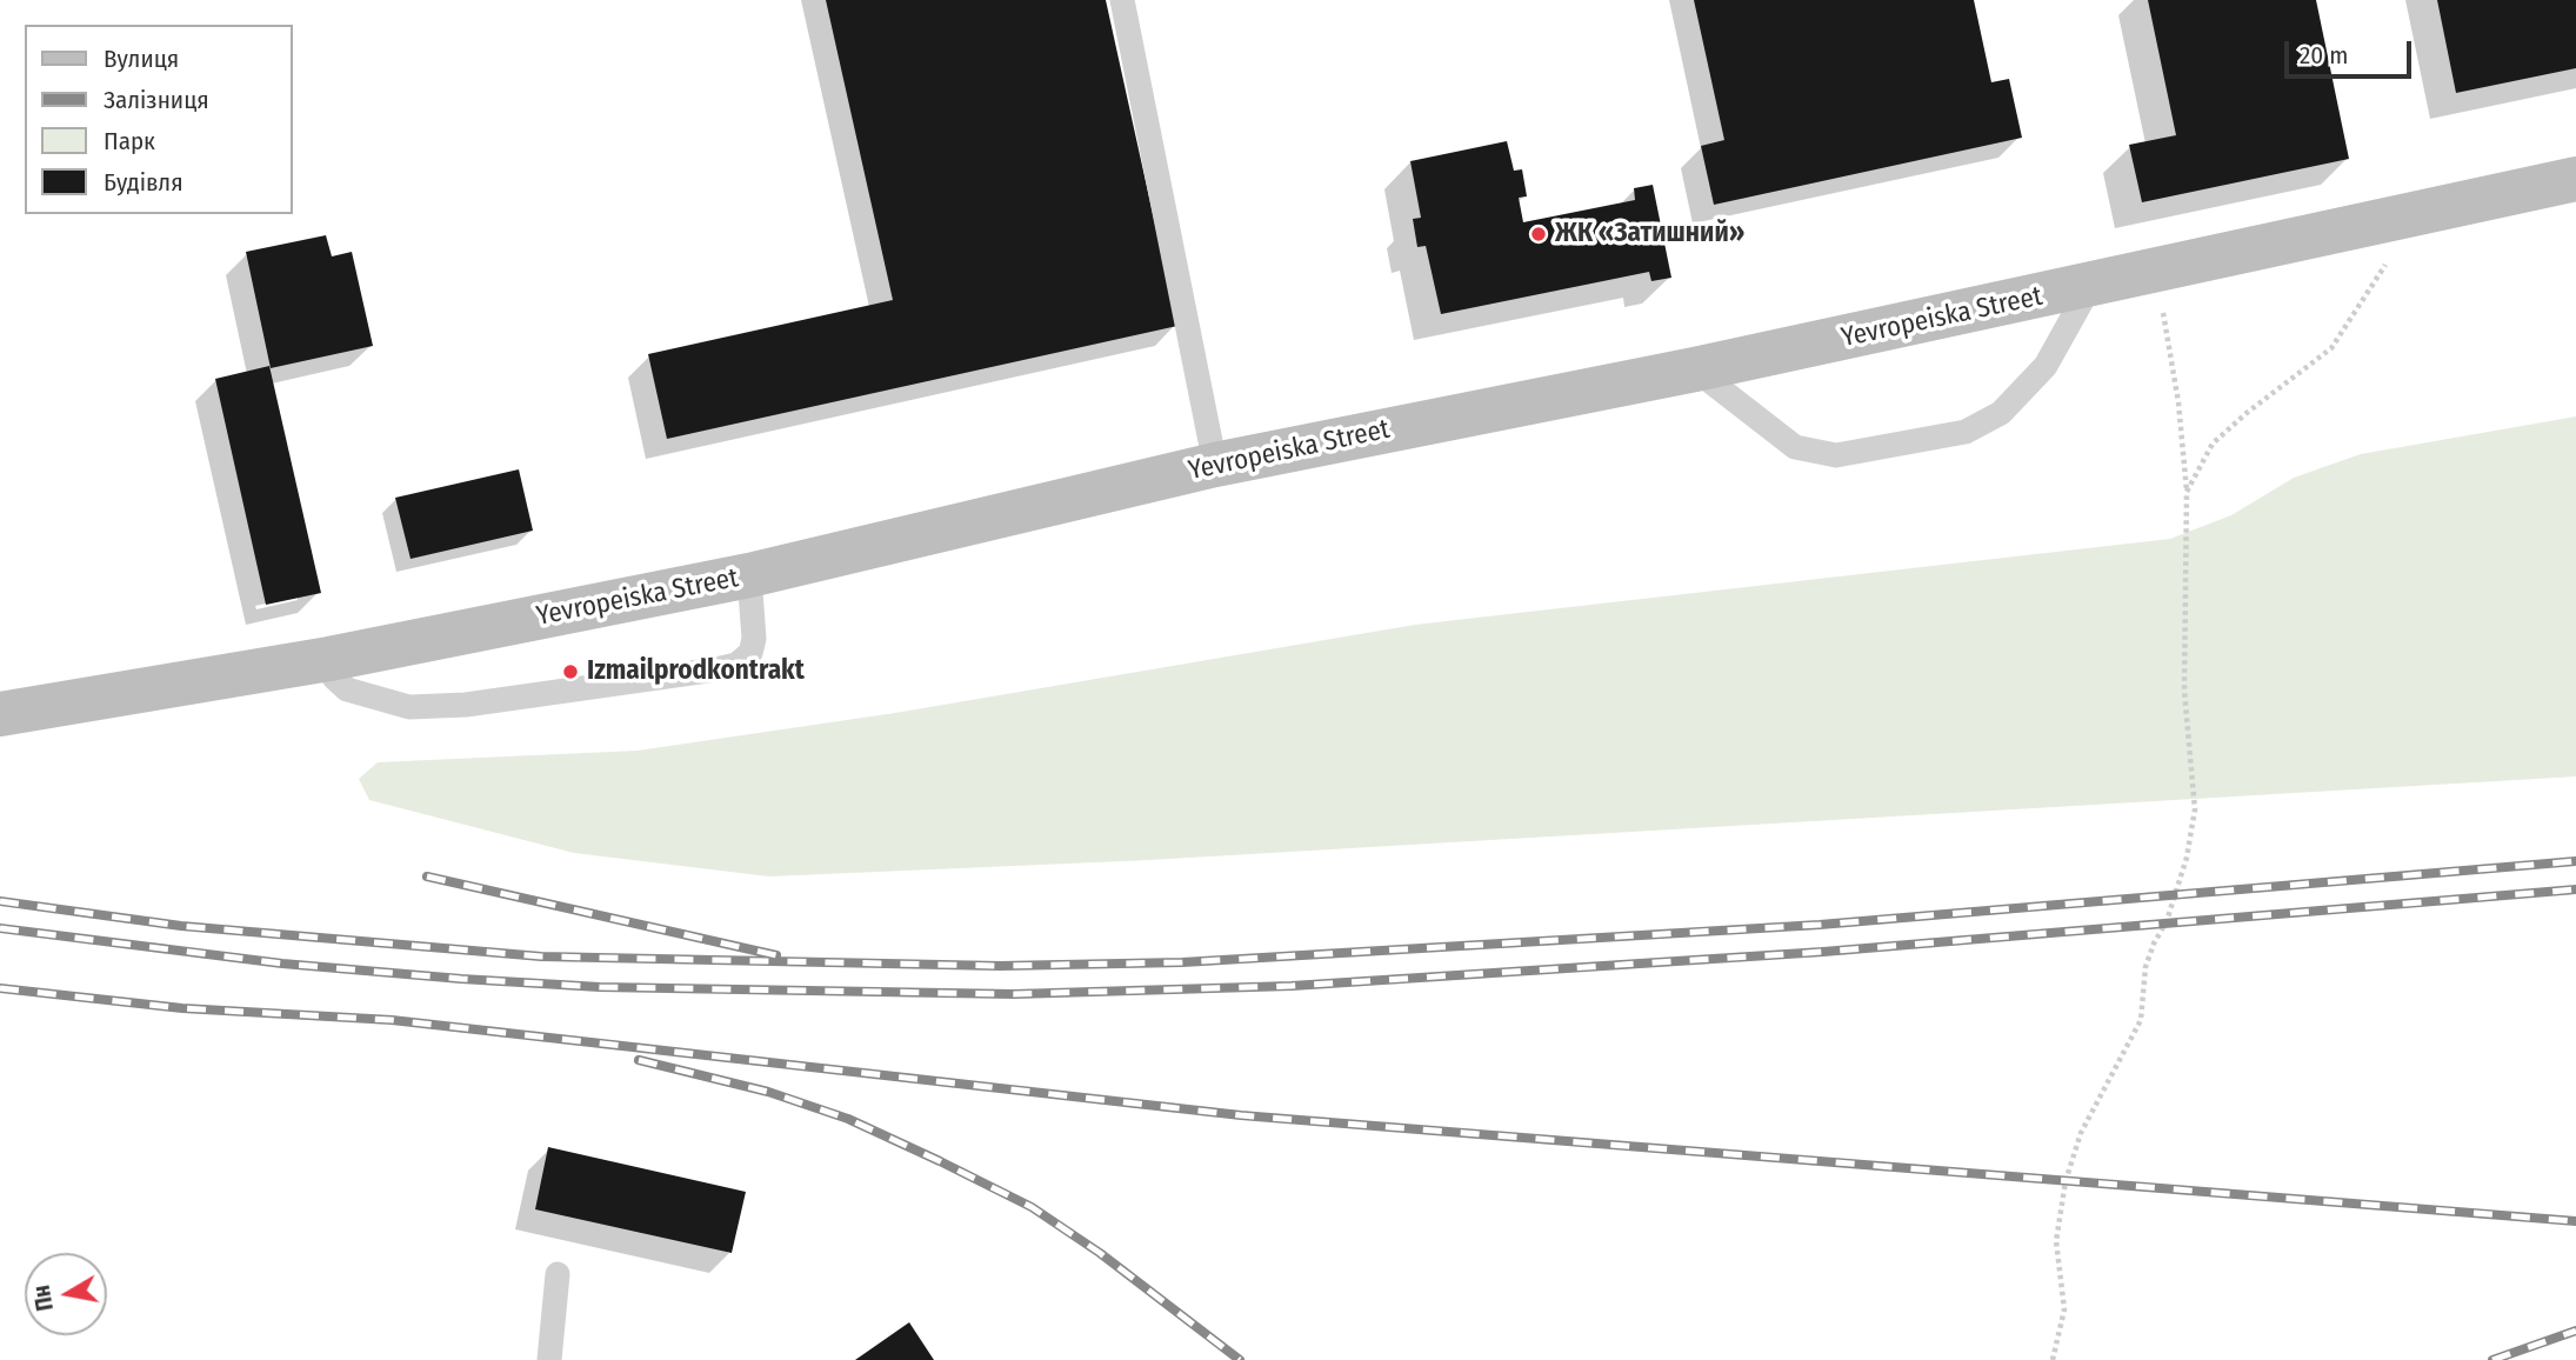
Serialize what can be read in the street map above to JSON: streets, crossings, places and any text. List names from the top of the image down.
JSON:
{
  "streets": {
    "main road": ["Yevropeiska Street"]
  },
  "places": ["ЖК «Затишний»", "Izmailprodkontrakt"],
  "legend": [
    "Вулиця",
    "Залізниця",
    "Парк",
    "Будівля"
  ],
  "scale_bar": "20 m",
  "north": "left"
}
